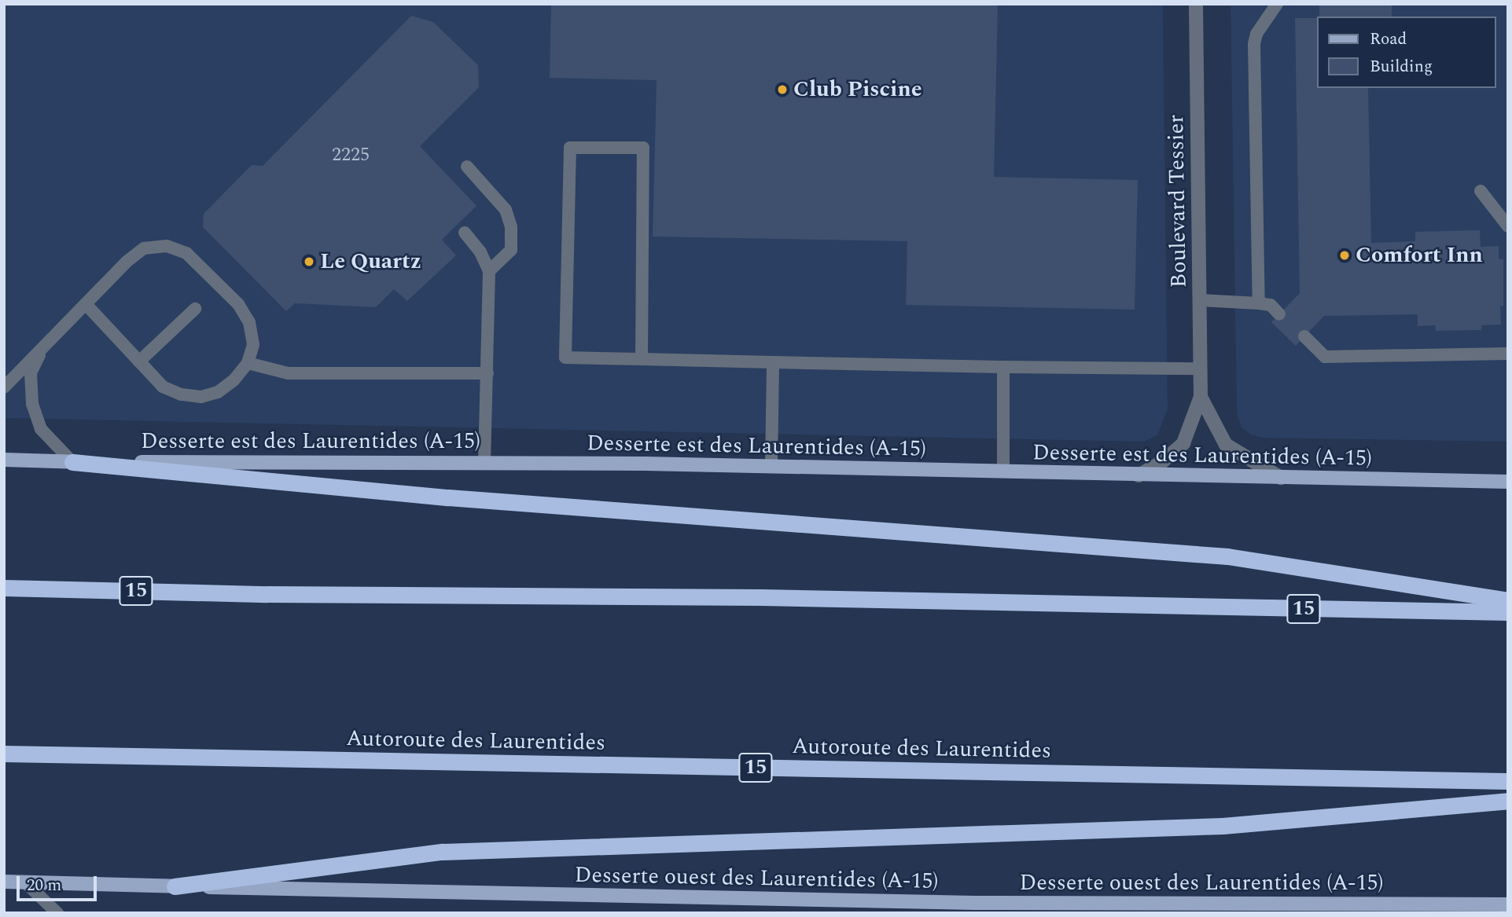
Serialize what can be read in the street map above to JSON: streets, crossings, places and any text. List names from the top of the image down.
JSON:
{
  "streets": {
    "highway": ["15", "Autoroute des Laurentides"],
    "main road": ["Desserte est des Laurentides (A-15)", "Desserte ouest des Laurentides (A-15)"],
    "street": ["Boulevard Tessier"]
  },
  "crossings": [
    ["Boulevard Tessier", "Desserte est des Laurentides (A-15)"]
  ],
  "places": ["Club Piscine", "Comfort Inn", "Le Quartz"],
  "house_numbers": ["2225"],
  "legend": ["Road", "Building"],
  "scale_bar": "20 m"
}
